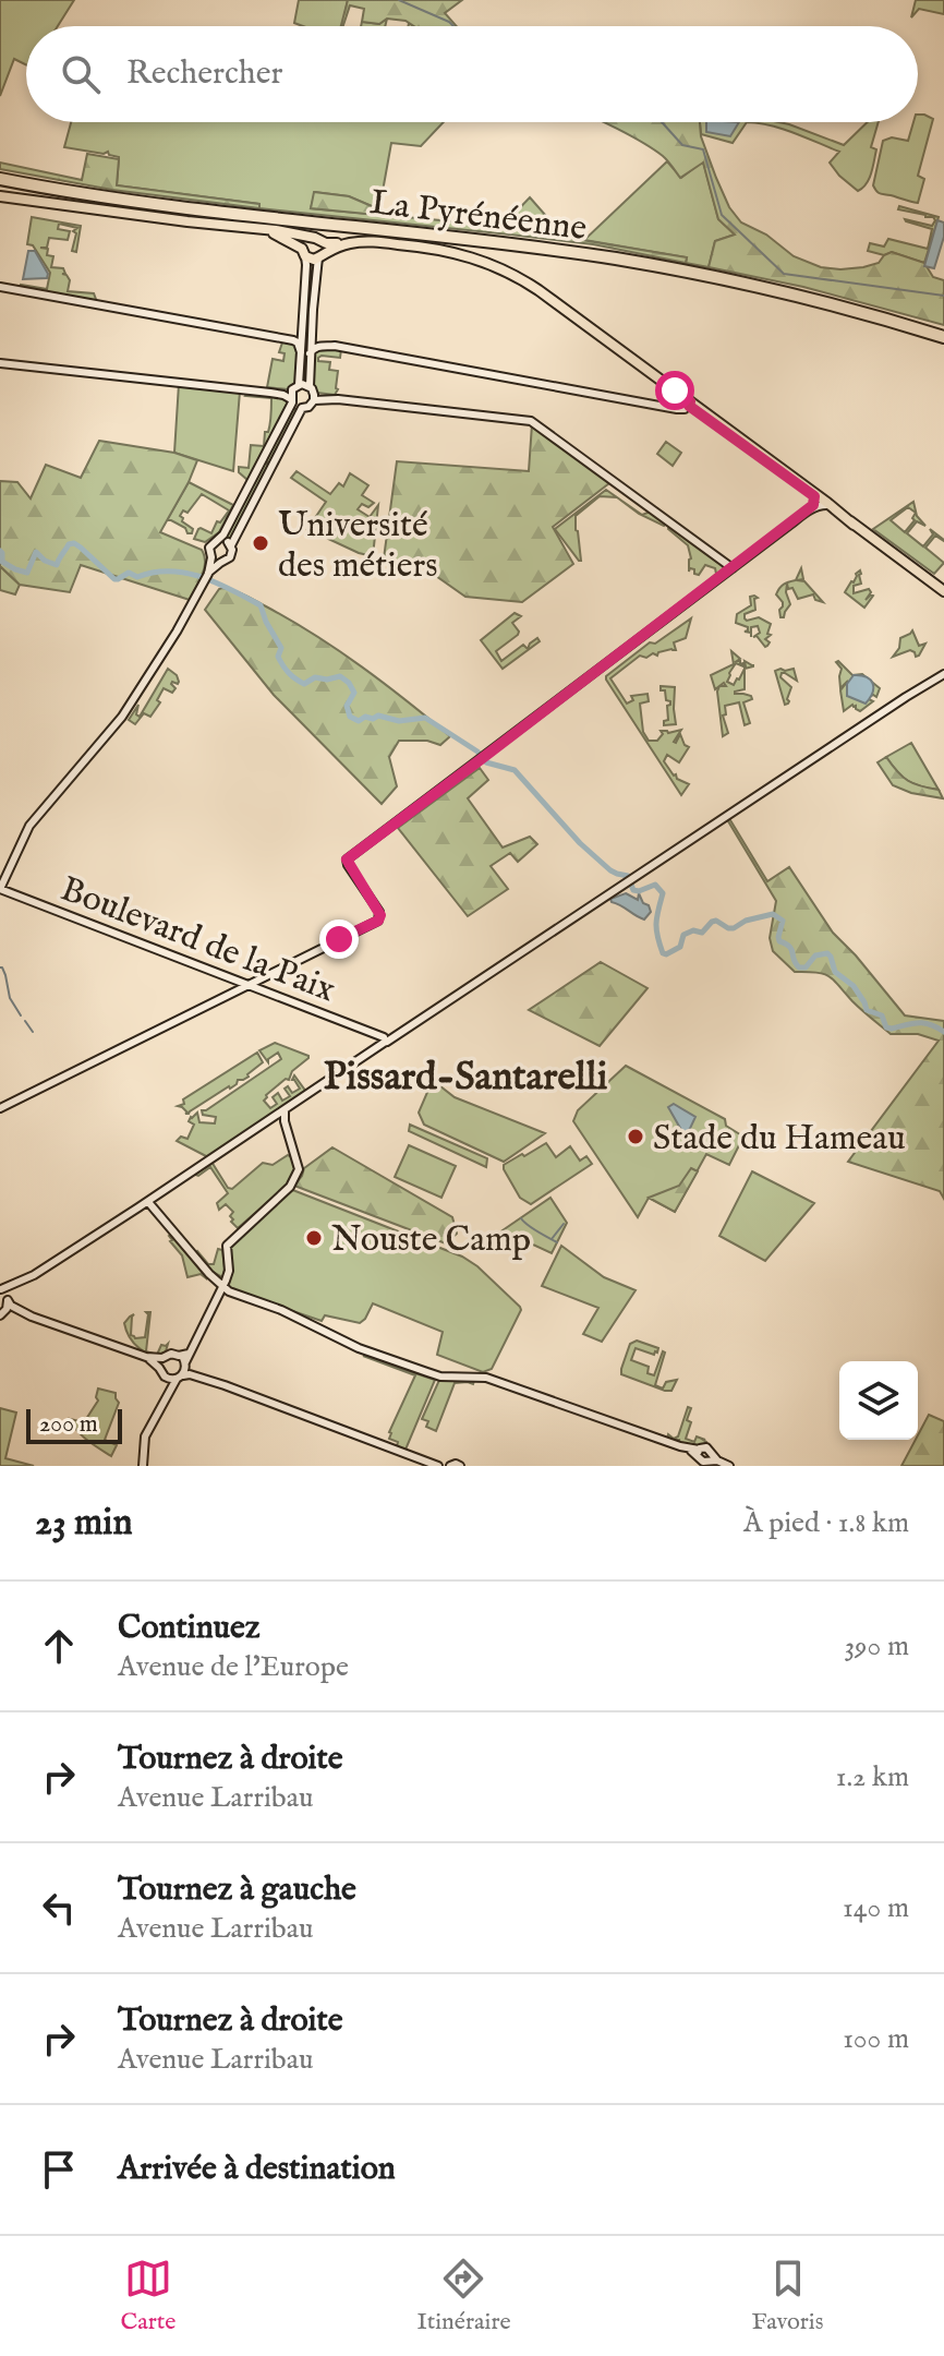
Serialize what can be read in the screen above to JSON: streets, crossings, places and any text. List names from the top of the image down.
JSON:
{
  "streets": {
    "highway": ["La Pyrénéenne"],
    "street": ["Boulevard de la Paix"]
  },
  "districts": ["Pissard-Santarelli"],
  "places": ["Université des métiers", "Stade du Hameau", "Nouste Camp"],
  "scale_bar": "200 m",
  "page": {
    "search": "Rechercher",
    "scale": "200 m",
    "heading": ["23 min", "À pied · 1.8 km"],
    "list": [
      ["Continuez", "Avenue de l'Europe", "390 m"],
      ["Tournez à droite", "Avenue Larribau", "1.2 km"],
      ["Tournez à gauche", "Avenue Larribau", "140 m"],
      ["Tournez à droite", "Avenue Larribau", "100 m"],
      "Arrivée à destination"
    ],
    "nav": ["Carte", "Itinéraire", "Favoris"]
  }
}
